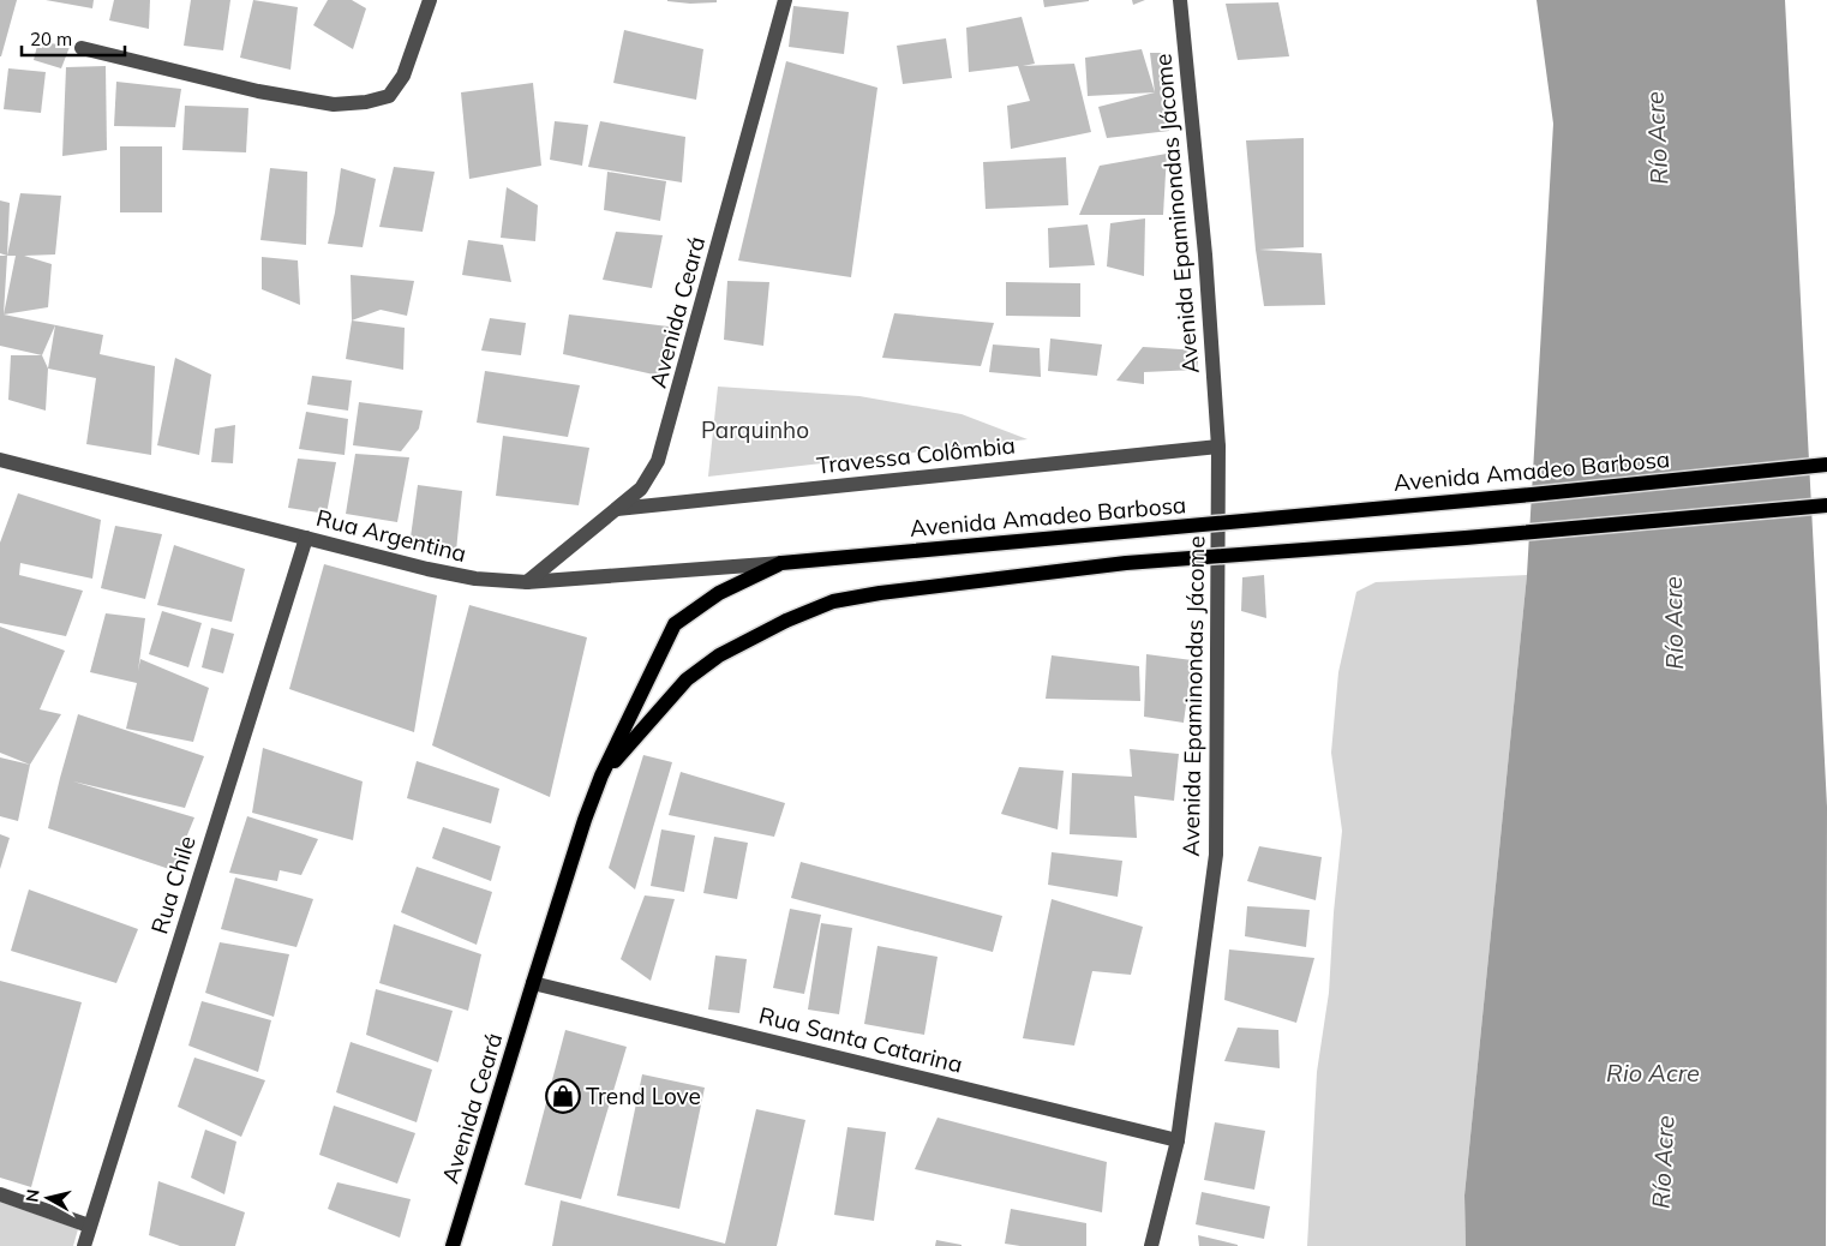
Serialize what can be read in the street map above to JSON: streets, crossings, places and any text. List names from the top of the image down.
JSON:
{
  "streets": {
    "main road": ["Avenida Ceará", "Avenida Amadeo Barbosa"],
    "street": [
      "Avenida Epaminondas Jácome",
      "Travessa Colômbia",
      "Rua Argentina",
      "Rua Chile",
      "Rua Santa Catarina"
    ]
  },
  "crossings": [
    ["Avenida Epaminondas Jácome", "Travessa Colômbia"],
    ["Avenida Epaminondas Jácome", "Rua Santa Catarina"],
    ["Avenida Ceará", "Travessa Colômbia"],
    ["Avenida Ceará", "Avenida Amadeo Barbosa"],
    ["Avenida Ceará", "Rua Argentina"],
    ["Avenida Ceará", "Rua Santa Catarina"],
    ["Avenida Amadeo Barbosa", "Rua Argentina"],
    ["Avenida Amadeo Barbosa", "Rua Santa Catarina"],
    ["Rua Argentina", "Rua Chile"]
  ],
  "water": ["Río Acre", "Rio Acre"],
  "parks": ["Parquinho"],
  "places": {
    "shop": ["Trend Love"]
  },
  "scale_bar": "20 m",
  "north": "left"
}
